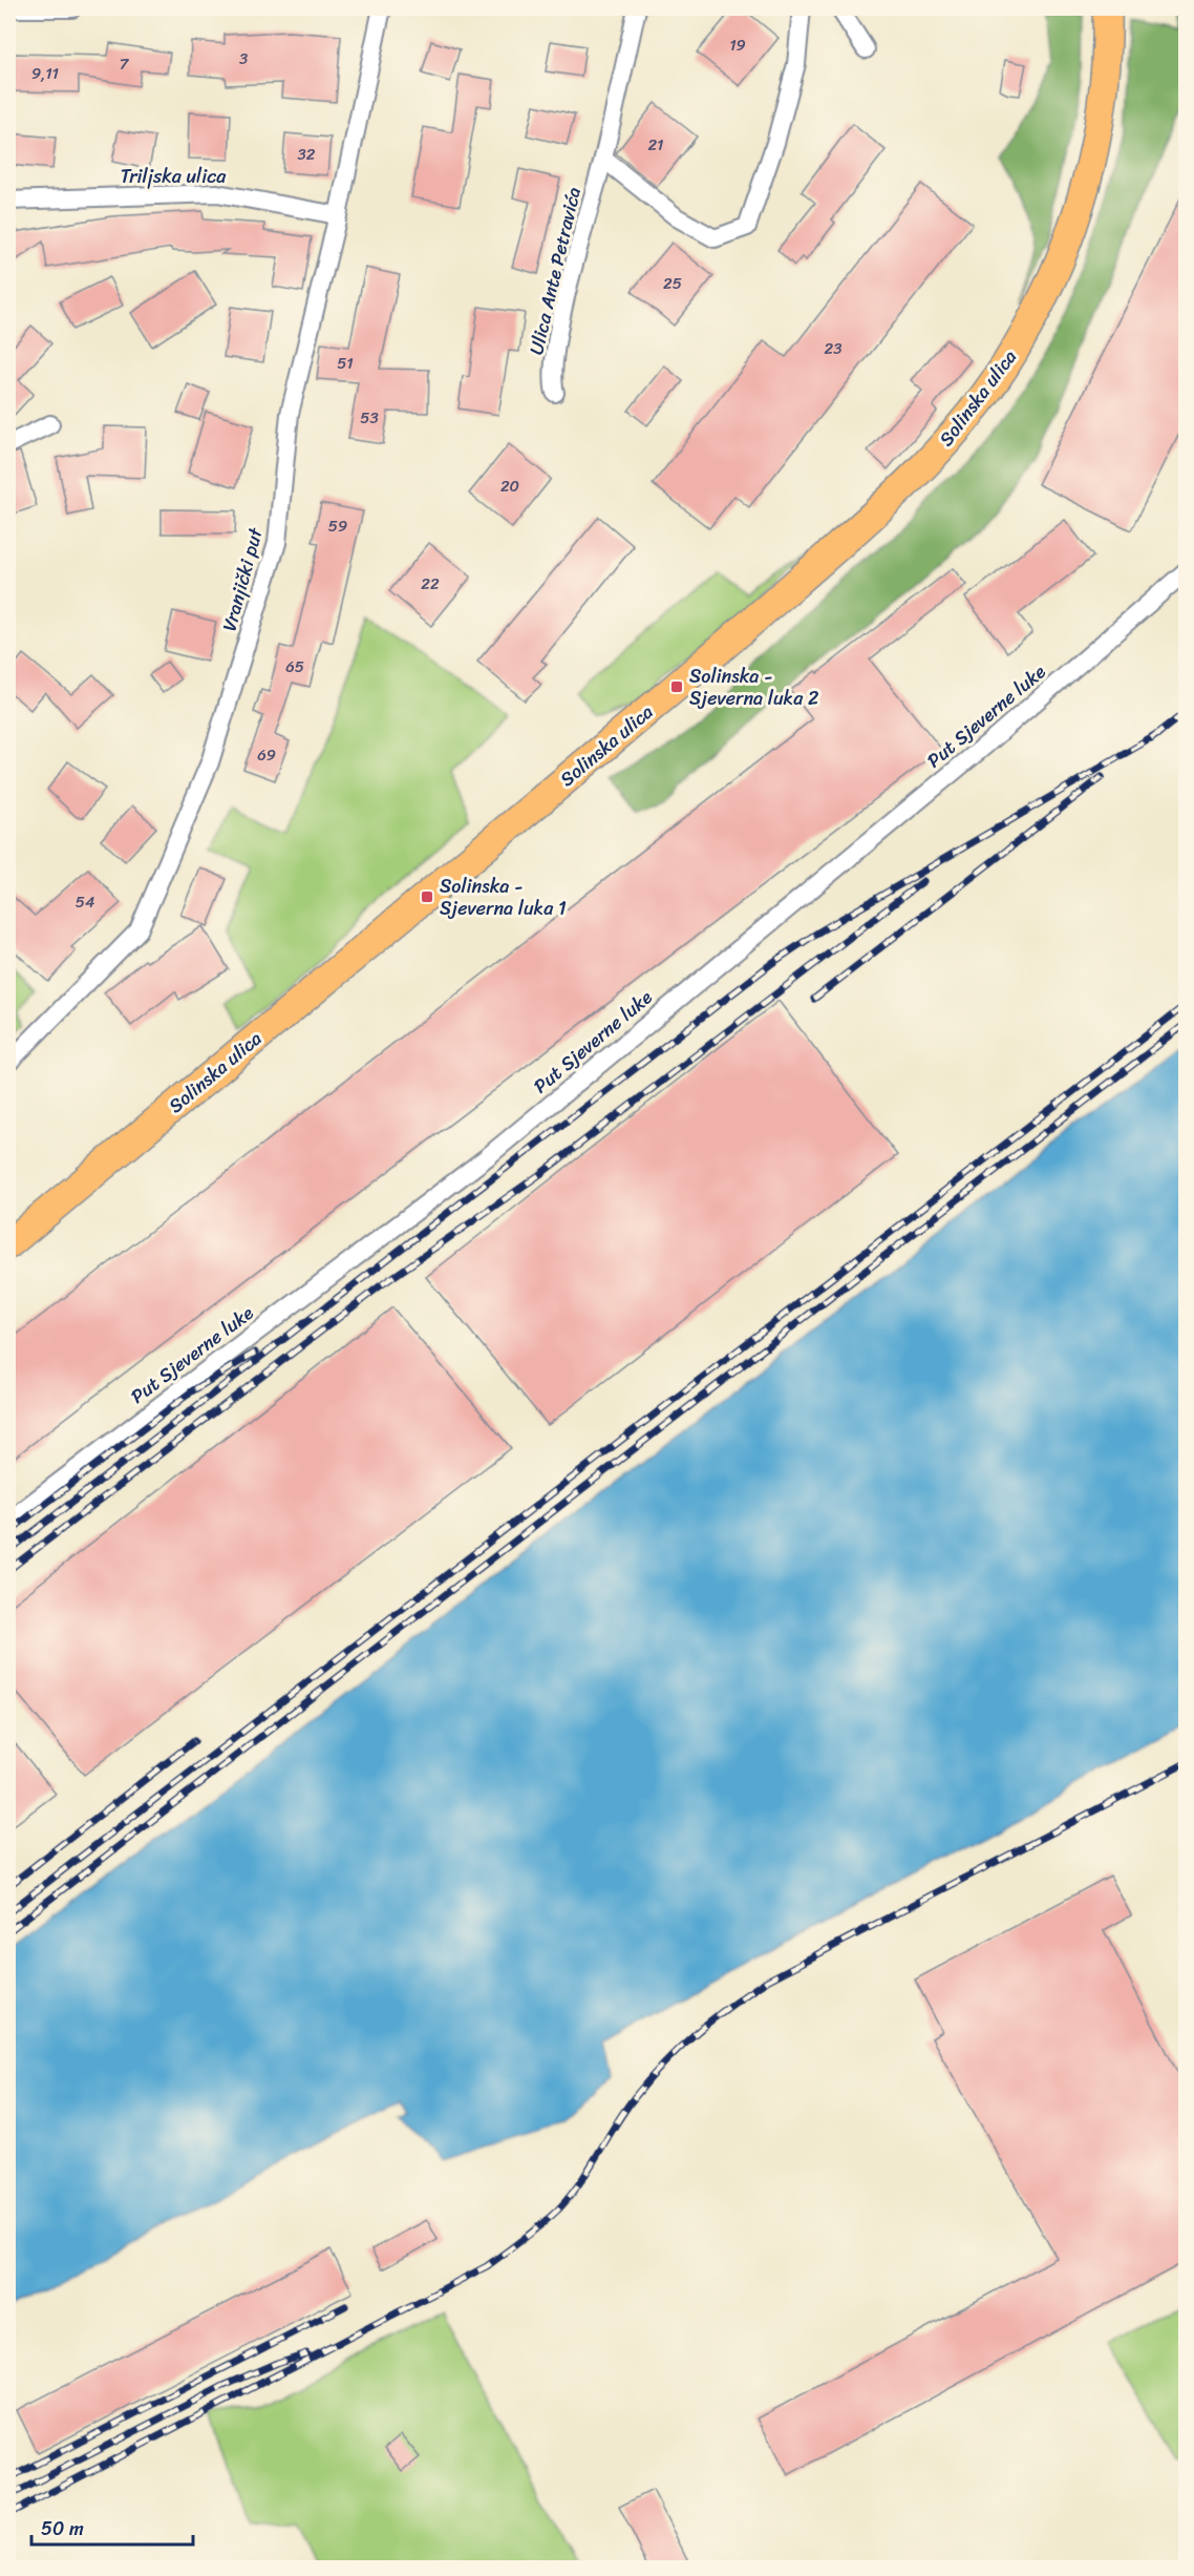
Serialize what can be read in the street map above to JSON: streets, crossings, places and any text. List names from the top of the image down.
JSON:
{
  "streets": {
    "main road": ["Solinska ulica"],
    "street": [
      "Triljska ulica",
      "Ulica Ante Petravića",
      "Vranjički put",
      "Put Sjeverne luke"
    ]
  },
  "crossings": [
    ["Triljska ulica", "Vranjički put"]
  ],
  "places": {
    "transit": ["Solinska - Sjeverna luka 2", "Solinska - Sjeverna luka 1"]
  },
  "house_numbers": [
    "19",
    "3",
    "7",
    "9,11",
    "21",
    "32",
    "25",
    "23",
    "51",
    "53",
    "20",
    "59",
    "22",
    "65",
    "69",
    "54"
  ],
  "scale_bar": "50 m"
}
